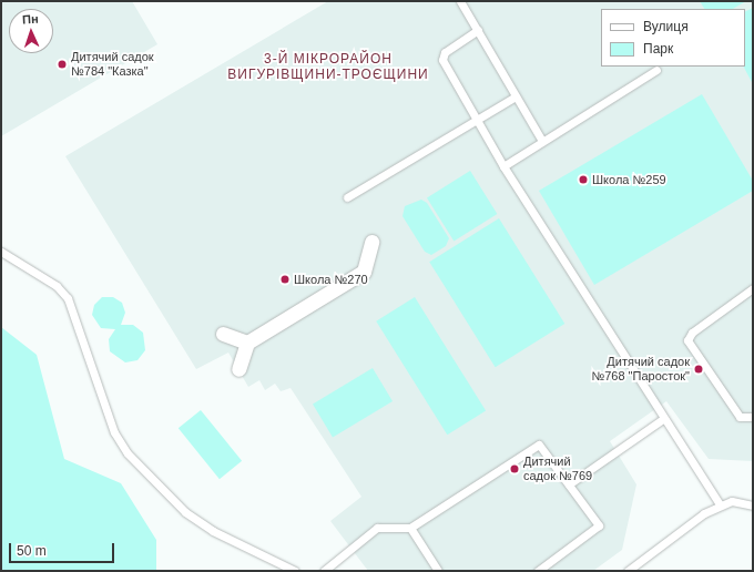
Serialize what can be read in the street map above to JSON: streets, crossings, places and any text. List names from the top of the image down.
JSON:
{
  "districts": ["3-Й МІКРОРАЙОН ВИГУРІВЩИНИ-ТРОЄЩИНИ"],
  "places": [
    "Дитячий садок №784 \"Казка\"",
    "Школа №259",
    "Школа №270",
    "Дитячий садок №768 \"Паросток\"",
    "Дитячий садок №769"
  ],
  "legend": ["Вулиця", "Парк"],
  "scale_bar": "50 m",
  "north": "top"
}
